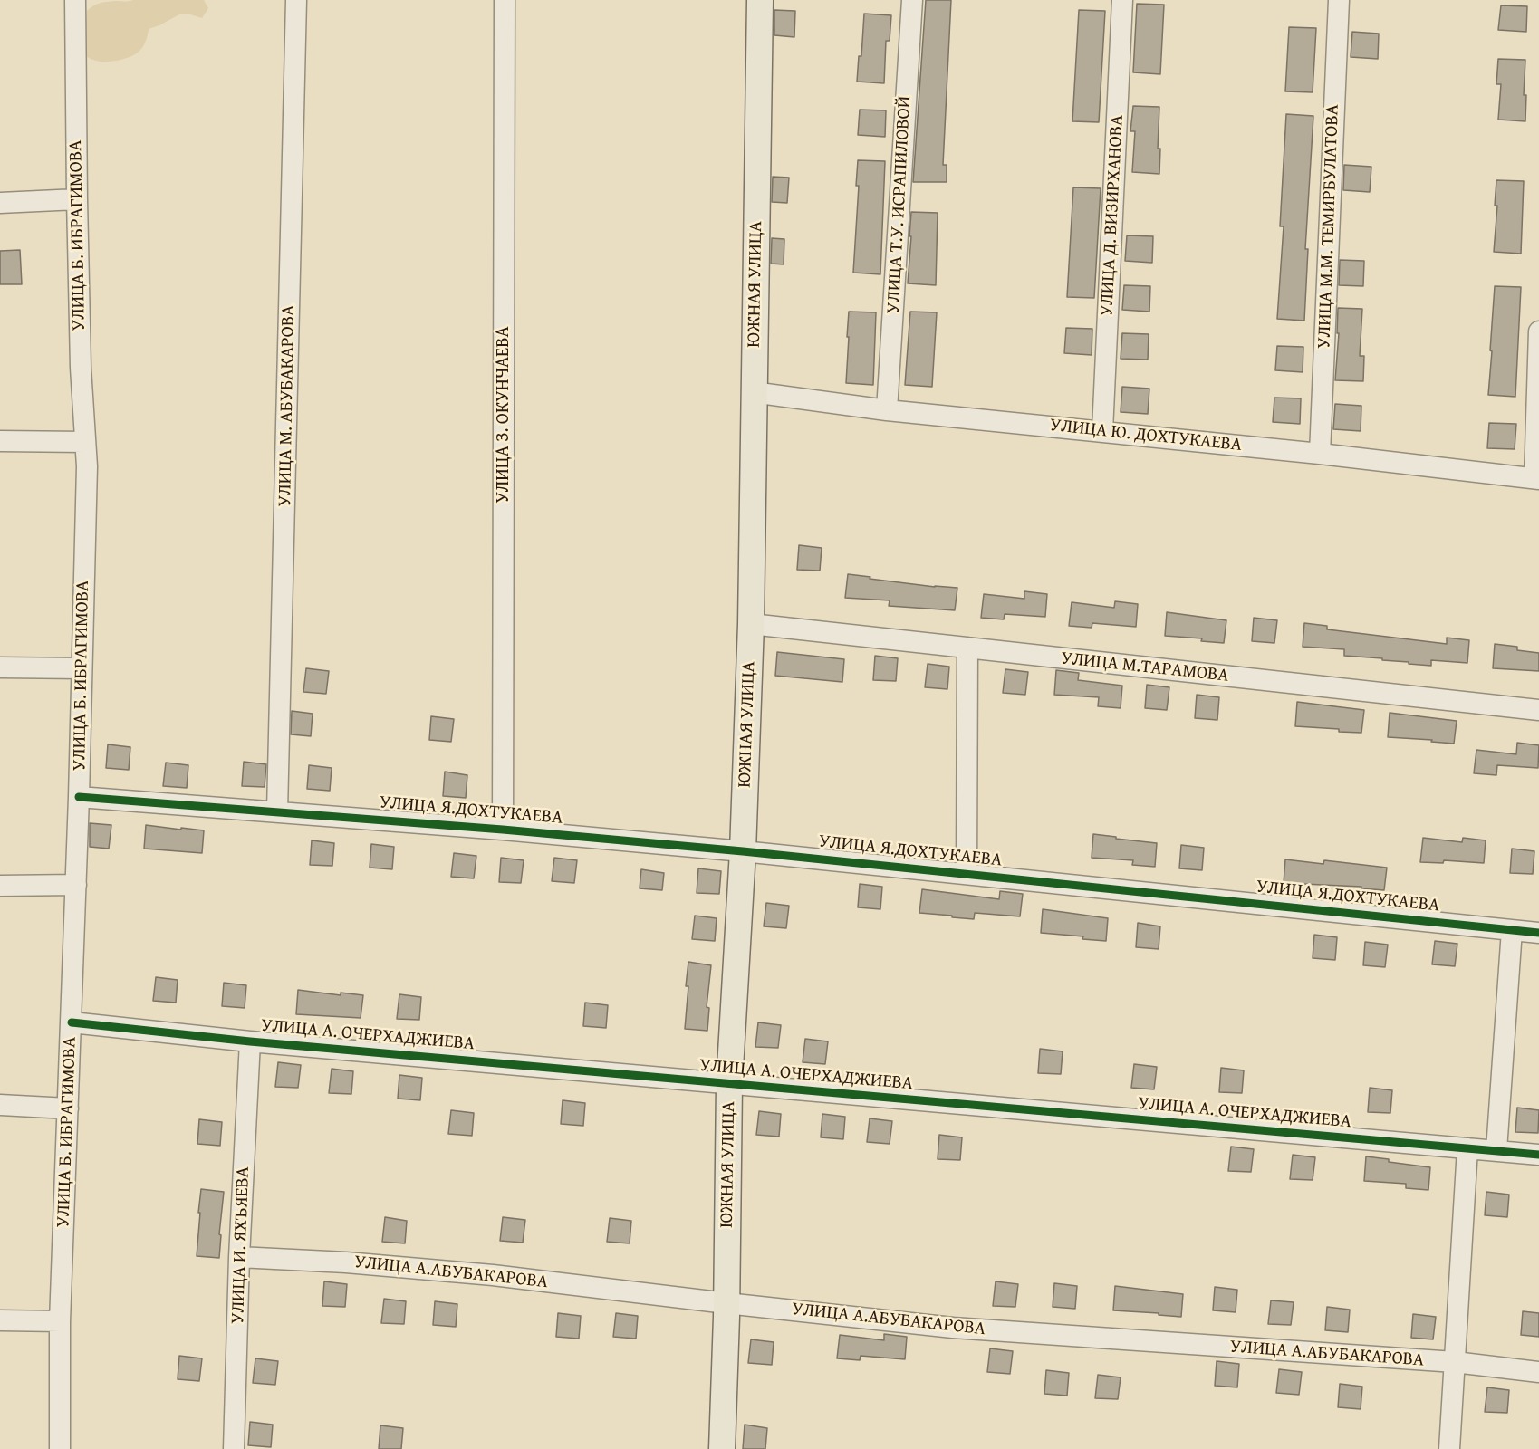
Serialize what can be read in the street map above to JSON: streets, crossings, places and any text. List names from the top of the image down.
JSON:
{
  "streets": {
    "main road": ["ЮЖНАЯ УЛИЦА"],
    "street": [
      "УЛИЦА Т.У. ИСРАПИЛОВОЙ",
      "УЛИЦА Д. ВИЗИРХАНОВА",
      "УЛИЦА М.М. ТЕМИРБУЛАТОВА",
      "УЛИЦА Б. ИБРАГИМОВА",
      "УЛИЦА М. АБУБАКАРОВА",
      "УЛИЦА З. ОКУНЧАЕВА",
      "УЛИЦА Ю. ДОХТУКАЕВА",
      "УЛИЦА М.ТАРАМОВА",
      "УЛИЦА Я.ДОХТУКАЕВА",
      "УЛИЦА А. ОЧЕРХАДЖИЕВА",
      "УЛИЦА И. ЯХЪЯЕВА",
      "УЛИЦА А.АБУБАКАРОВА"
    ]
  },
  "crossings": [
    ["УЛИЦА Т.У. ИСРАПИЛОВОЙ", "УЛИЦА Ю. ДОХТУКАЕВА"],
    ["УЛИЦА Д. ВИЗИРХАНОВА", "УЛИЦА Ю. ДОХТУКАЕВА"],
    ["УЛИЦА М.М. ТЕМИРБУЛАТОВА", "УЛИЦА Ю. ДОХТУКАЕВА"],
    ["УЛИЦА Б. ИБРАГИМОВА", "УЛИЦА Я.ДОХТУКАЕВА"],
    ["УЛИЦА Б. ИБРАГИМОВА", "УЛИЦА А. ОЧЕРХАДЖИЕВА"],
    ["ЮЖНАЯ УЛИЦА", "УЛИЦА Ю. ДОХТУКАЕВА"],
    ["ЮЖНАЯ УЛИЦА", "УЛИЦА М.ТАРАМОВА"],
    ["ЮЖНАЯ УЛИЦА", "УЛИЦА Я.ДОХТУКАЕВА"],
    ["ЮЖНАЯ УЛИЦА", "УЛИЦА А. ОЧЕРХАДЖИЕВА"],
    ["ЮЖНАЯ УЛИЦА", "УЛИЦА А.АБУБАКАРОВА"],
    ["УЛИЦА М. АБУБАКАРОВА", "УЛИЦА Я.ДОХТУКАЕВА"],
    ["УЛИЦА З. ОКУНЧАЕВА", "УЛИЦА Я.ДОХТУКАЕВА"],
    ["УЛИЦА А. ОЧЕРХАДЖИЕВА", "УЛИЦА И. ЯХЪЯЕВА"],
    ["УЛИЦА И. ЯХЪЯЕВА", "УЛИЦА А.АБУБАКАРОВА"]
  ]
}
